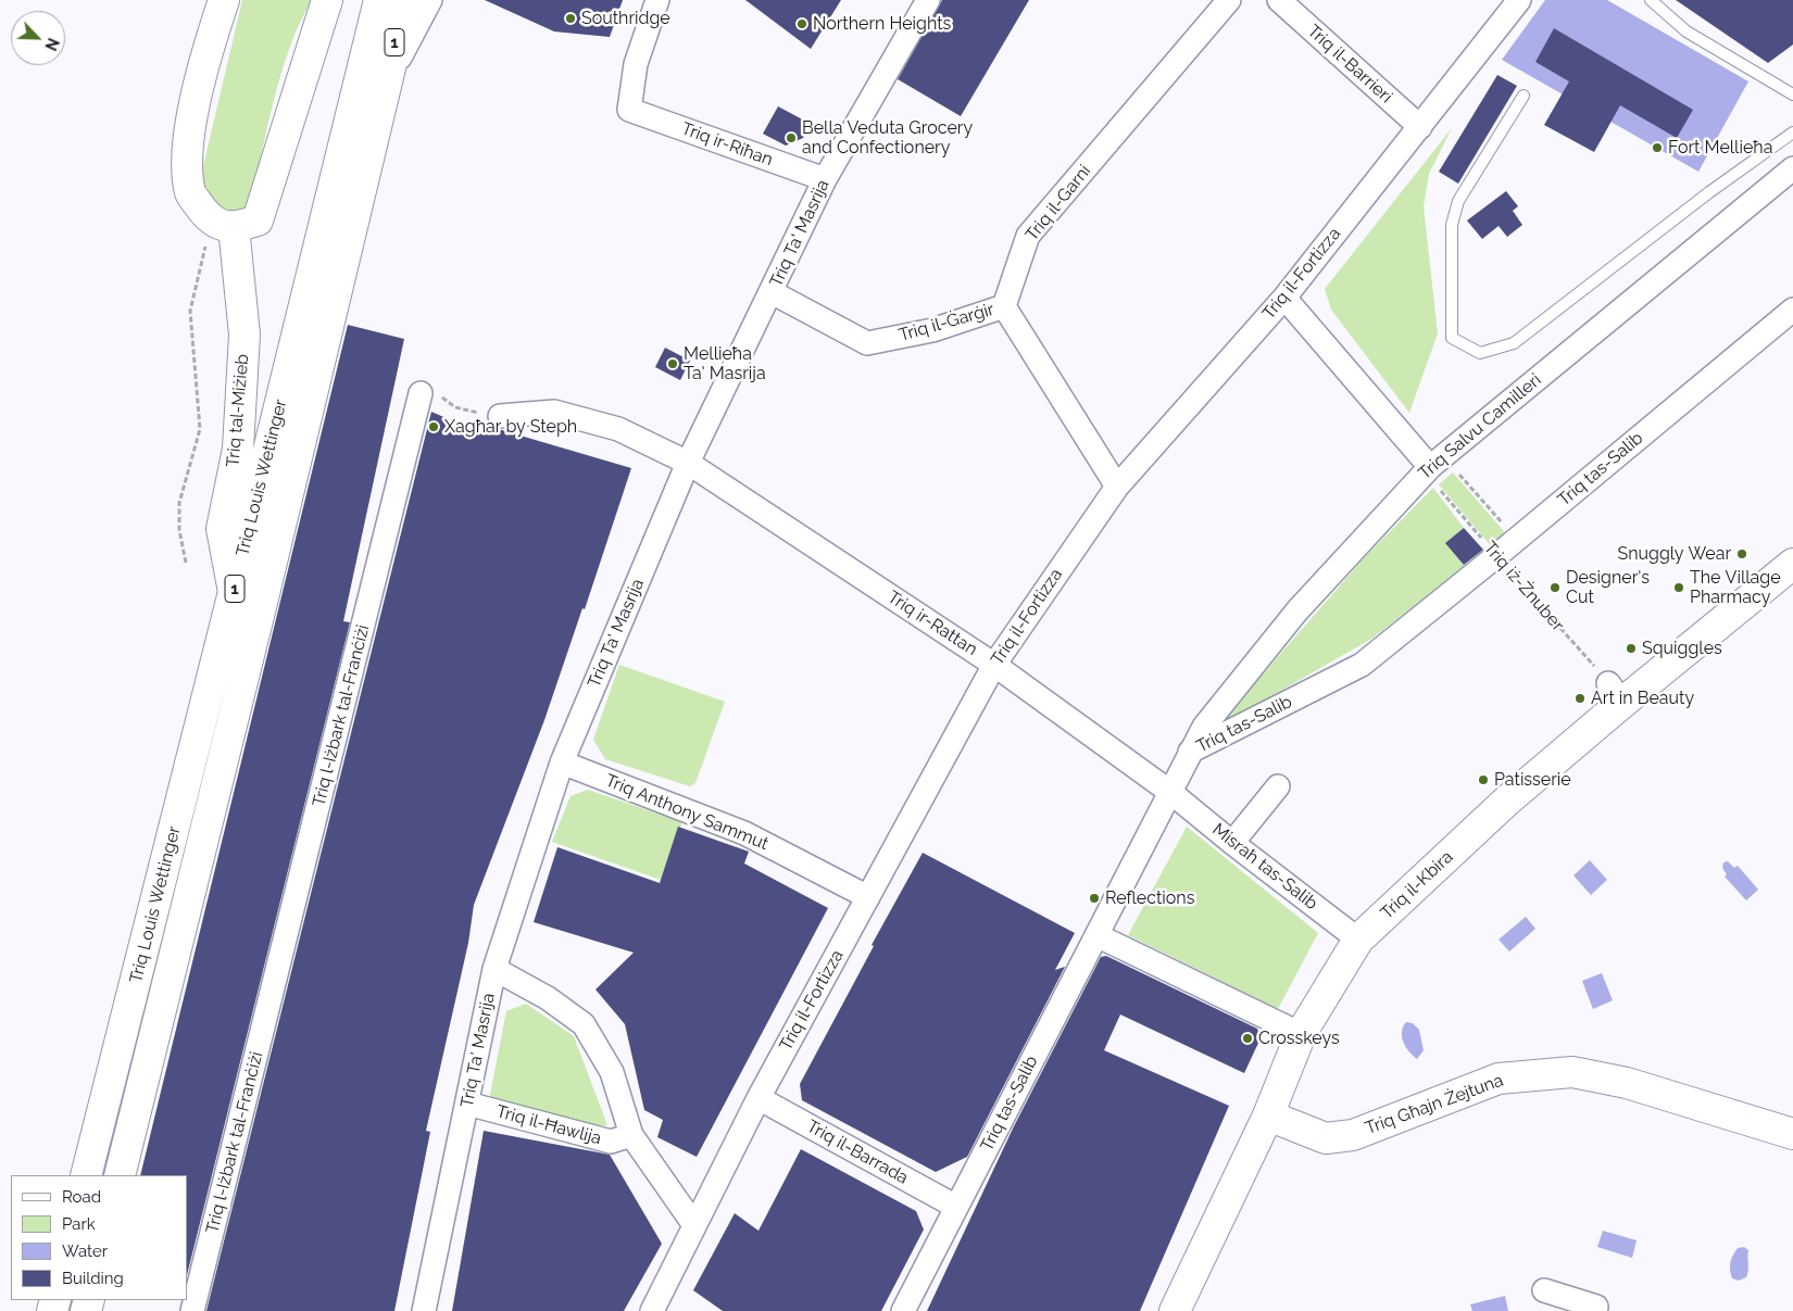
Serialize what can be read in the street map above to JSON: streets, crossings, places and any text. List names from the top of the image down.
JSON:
{
  "streets": {
    "main road": [
      "1",
      "Triq tal-Miżieb",
      "Triq Louis Wettinger",
      "Triq il-Kbira",
      "Triq Għajn Żejtuna"
    ],
    "street": [
      "Triq il-Barrieri",
      "Triq ir-Riħan",
      "Triq il-Garni",
      "Triq Ta' Masrija",
      "Triq il-Fortizza",
      "Triq il-Ġarġir",
      "Triq Salvu Camilleri",
      "Triq tas-Salib",
      "Triq ir-Rattan",
      "Triq l-Iżbark tal-Franċiżi",
      "Triq Anthony Sammut",
      "Misraħ tas-Salib",
      "Triq il-Ħawlija",
      "Triq il-Barrada"
    ],
    "path": ["Triq iż-Żnuber"]
  },
  "crossings": [
    ["Triq il-Barrieri", "Triq il-Fortizza"],
    ["Triq ir-Riħan", "Triq Ta' Masrija"],
    ["Triq il-Garni", "Triq il-Ġarġir"],
    ["Triq Ta' Masrija", "Triq il-Ġarġir"],
    ["Triq Ta' Masrija", "Triq ir-Rattan"],
    ["Triq Ta' Masrija", "Triq Anthony Sammut"],
    ["Triq Ta' Masrija", "Triq il-Ħawlija"],
    ["Triq il-Fortizza", "Triq ir-Rattan"],
    ["Triq il-Fortizza", "Triq Anthony Sammut"],
    ["Triq il-Fortizza", "Triq il-Barrada"],
    ["Triq tal-Miżieb", "Triq Louis Wettinger"],
    ["Triq Salvu Camilleri", "Triq tas-Salib"],
    ["Triq Salvu Camilleri", "Triq iż-Żnuber"],
    ["Triq tas-Salib", "Triq iż-Żnuber"],
    ["Triq tas-Salib", "Triq ir-Rattan"],
    ["Triq tas-Salib", "Misraħ tas-Salib"],
    ["Triq tas-Salib", "Triq il-Barrada"],
    ["Triq iż-Żnuber", "Triq il-Kbira"],
    ["Triq ir-Rattan", "Misraħ tas-Salib"],
    ["Misraħ tas-Salib", "Triq il-Kbira"],
    ["Triq il-Kbira", "Triq Għajn Żejtuna"]
  ],
  "places": [
    "Southridge",
    "Northern Heights",
    "Bella Veduta Grocery and Confectionery",
    "Fort Mellieħa",
    "Mellieħa Ta' Masrija",
    "Xagħar by Steph",
    "Snuggly Wear",
    "Designer's Cut",
    "The Village Pharmacy",
    "Squiggles",
    "Art in Beauty",
    "Patisserie",
    "Reflections",
    "Crosskeys"
  ],
  "legend": [
    "Road",
    "Park",
    "Water",
    "Building"
  ],
  "north": "bottom right"
}
